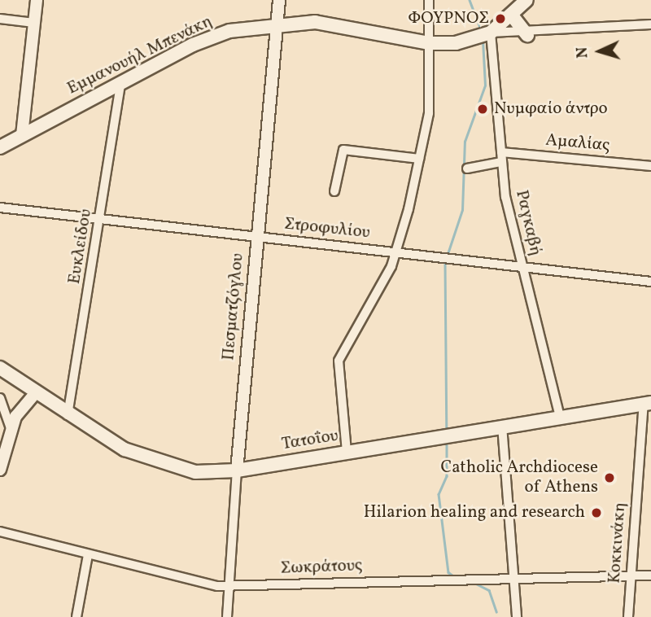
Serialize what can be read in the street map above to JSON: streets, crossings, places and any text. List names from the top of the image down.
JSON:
{
  "streets": {
    "main road": ["Εμμανουήλ Μπενάκη", "Τατοΐου"],
    "street": [
      "Αμαλίας",
      "Ραγκαβή",
      "Στροφυλίου",
      "Ευκλείδου",
      "Πεσματζόγλου",
      "Κοκκινάκη",
      "Σωκράτους"
    ]
  },
  "crossings": [
    ["Εμμανουήλ Μπενάκη", "Ραγκαβή"],
    ["Εμμανουήλ Μπενάκη", "Ευκλείδου"],
    ["Εμμανουήλ Μπενάκη", "Πεσματζόγλου"],
    ["Αμαλίας", "Ραγκαβή"],
    ["Ραγκαβή", "Στροφυλίου"],
    ["Ραγκαβή", "Τατοΐου"],
    ["Στροφυλίου", "Ευκλείδου"],
    ["Στροφυλίου", "Πεσματζόγλου"],
    ["Ευκλείδου", "Τατοΐου"],
    ["Πεσματζόγλου", "Τατοΐου"],
    ["Πεσματζόγλου", "Σωκράτους"],
    ["Τατοΐου", "Κοκκινάκη"],
    ["Κοκκινάκη", "Σωκράτους"]
  ],
  "places": [
    "ΦΟΥΡΝΟΣ",
    "Νυμφαίο άντρο",
    "Catholic Archdiocese of Athens",
    "Hilarion healing and research"
  ],
  "north": "left"
}
